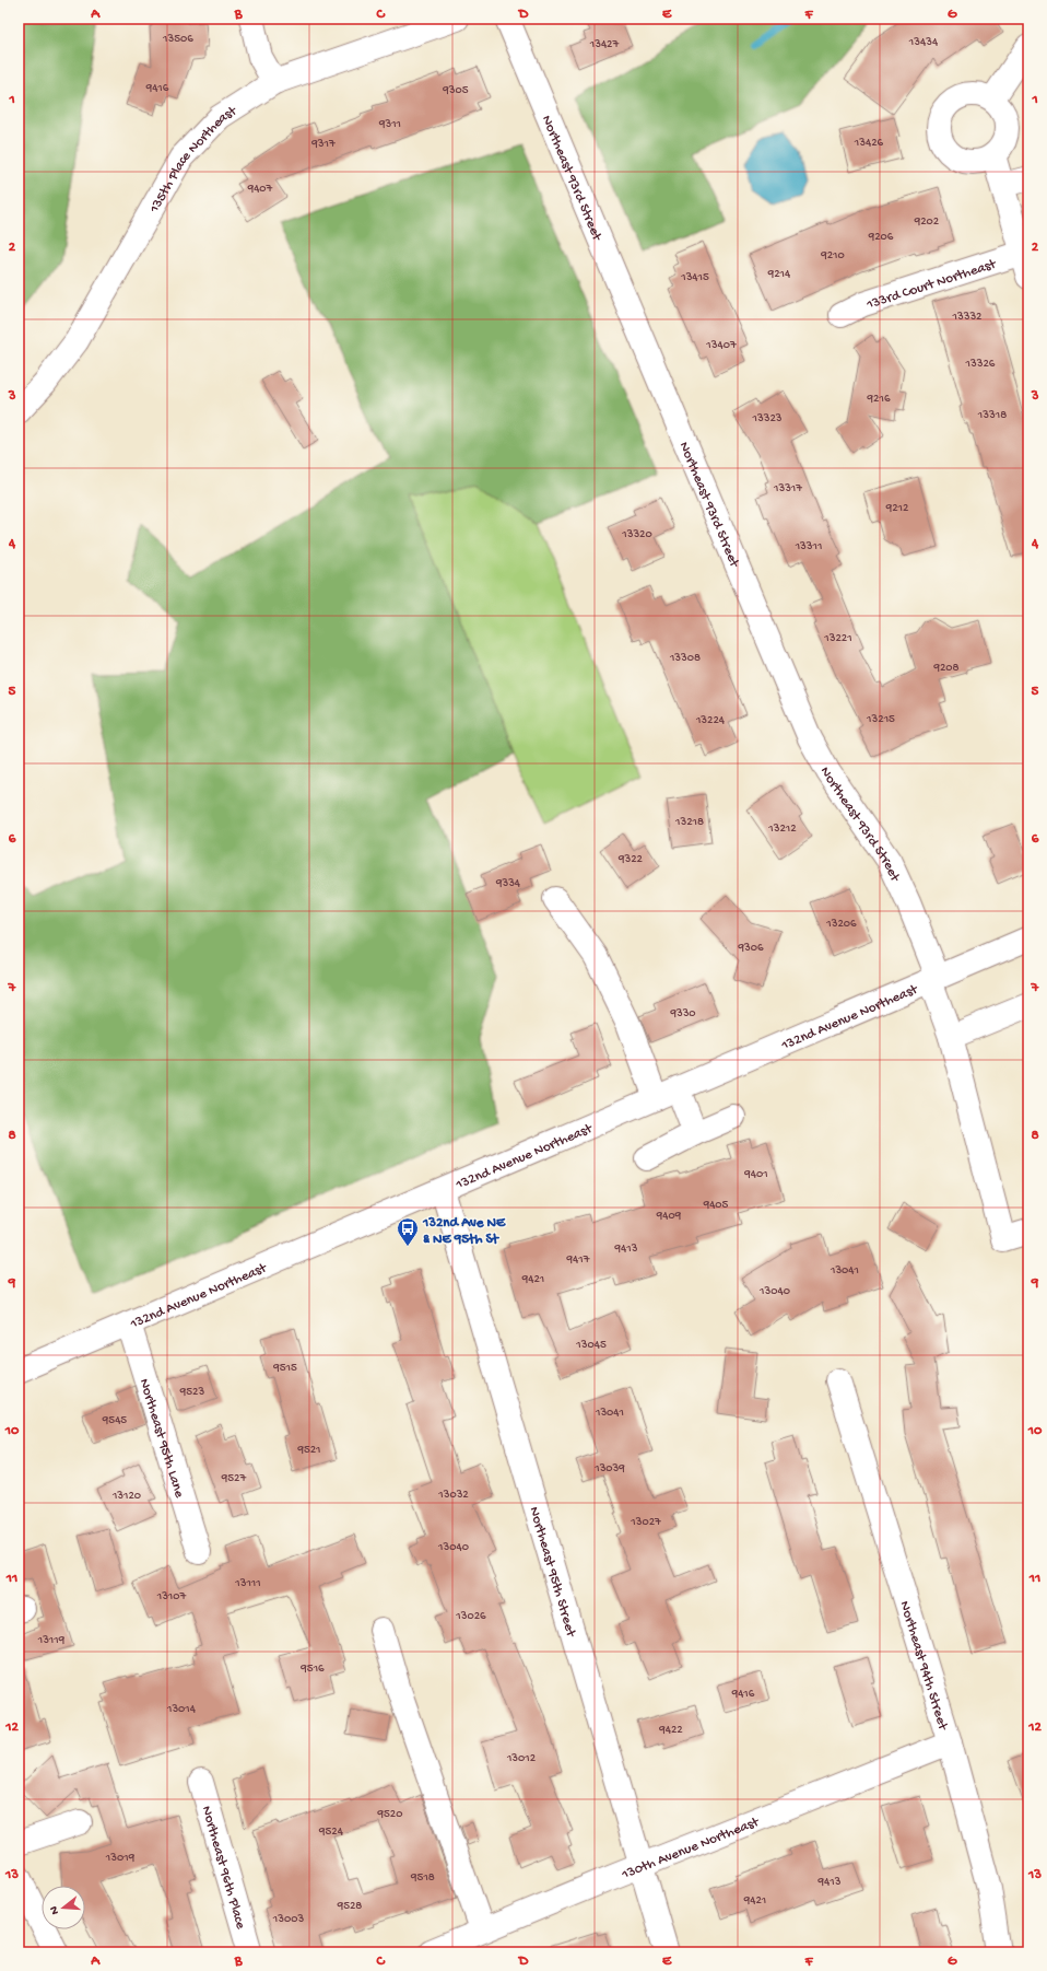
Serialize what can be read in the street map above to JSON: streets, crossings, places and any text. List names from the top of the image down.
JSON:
{
  "streets": {
    "street": [
      "135th Place Northeast",
      "Northeast 93rd Street",
      "133rd Court Northeast",
      "132nd Avenue Northeast",
      "Northeast 95th Lane",
      "Northeast 95th Street",
      "Northeast 94th Street",
      "130th Avenue Northeast",
      "Northeast 96th Place"
    ]
  },
  "crossings": [
    ["Northeast 93rd Street", "132nd Avenue Northeast"],
    ["132nd Avenue Northeast", "Northeast 95th Lane"],
    ["132nd Avenue Northeast", "Northeast 95th Street"],
    ["Northeast 95th Street", "130th Avenue Northeast"],
    ["Northeast 94th Street", "130th Avenue Northeast"]
  ],
  "places": {
    "bus stop": ["132nd Ave NE & NE 95th St"]
  },
  "house_numbers": [
    "13506",
    "13434",
    "13427",
    "9416",
    "9305",
    "9311",
    "13426",
    "9317",
    "9407",
    "9202",
    "9206",
    "9210",
    "9214",
    "13415",
    "13332",
    "13407",
    "13326",
    "9216",
    "13318",
    "13323",
    "13317",
    "9212",
    "13320",
    "13311",
    "13221",
    "13308",
    "9208",
    "13215",
    "13224",
    "13218",
    "13212",
    "9322",
    "9334",
    "13206",
    "9306",
    "9330",
    "9401",
    "9405",
    "9409",
    "9413",
    "9417",
    "13041",
    "9421",
    "13040",
    "13045",
    "9515",
    "9523",
    "13041",
    "9545",
    "9521",
    "13039",
    "9527",
    "13032",
    "13120",
    "13027",
    "13040",
    "13111",
    "13107",
    "13026",
    "13119",
    "9516",
    "9416",
    "13014",
    "9422",
    "13012",
    "9520",
    "9524",
    "13019",
    "9518",
    "9413",
    "9421",
    "9528",
    "13003"
  ],
  "north": "left",
  "grid": {
    "columns": [
      "A",
      "B",
      "C",
      "D",
      "E",
      "F",
      "G"
    ],
    "rows": [
      "1",
      "2",
      "3",
      "4",
      "5",
      "6",
      "7",
      "8",
      "9",
      "10",
      "11",
      "12",
      "13"
    ]
  }
}
